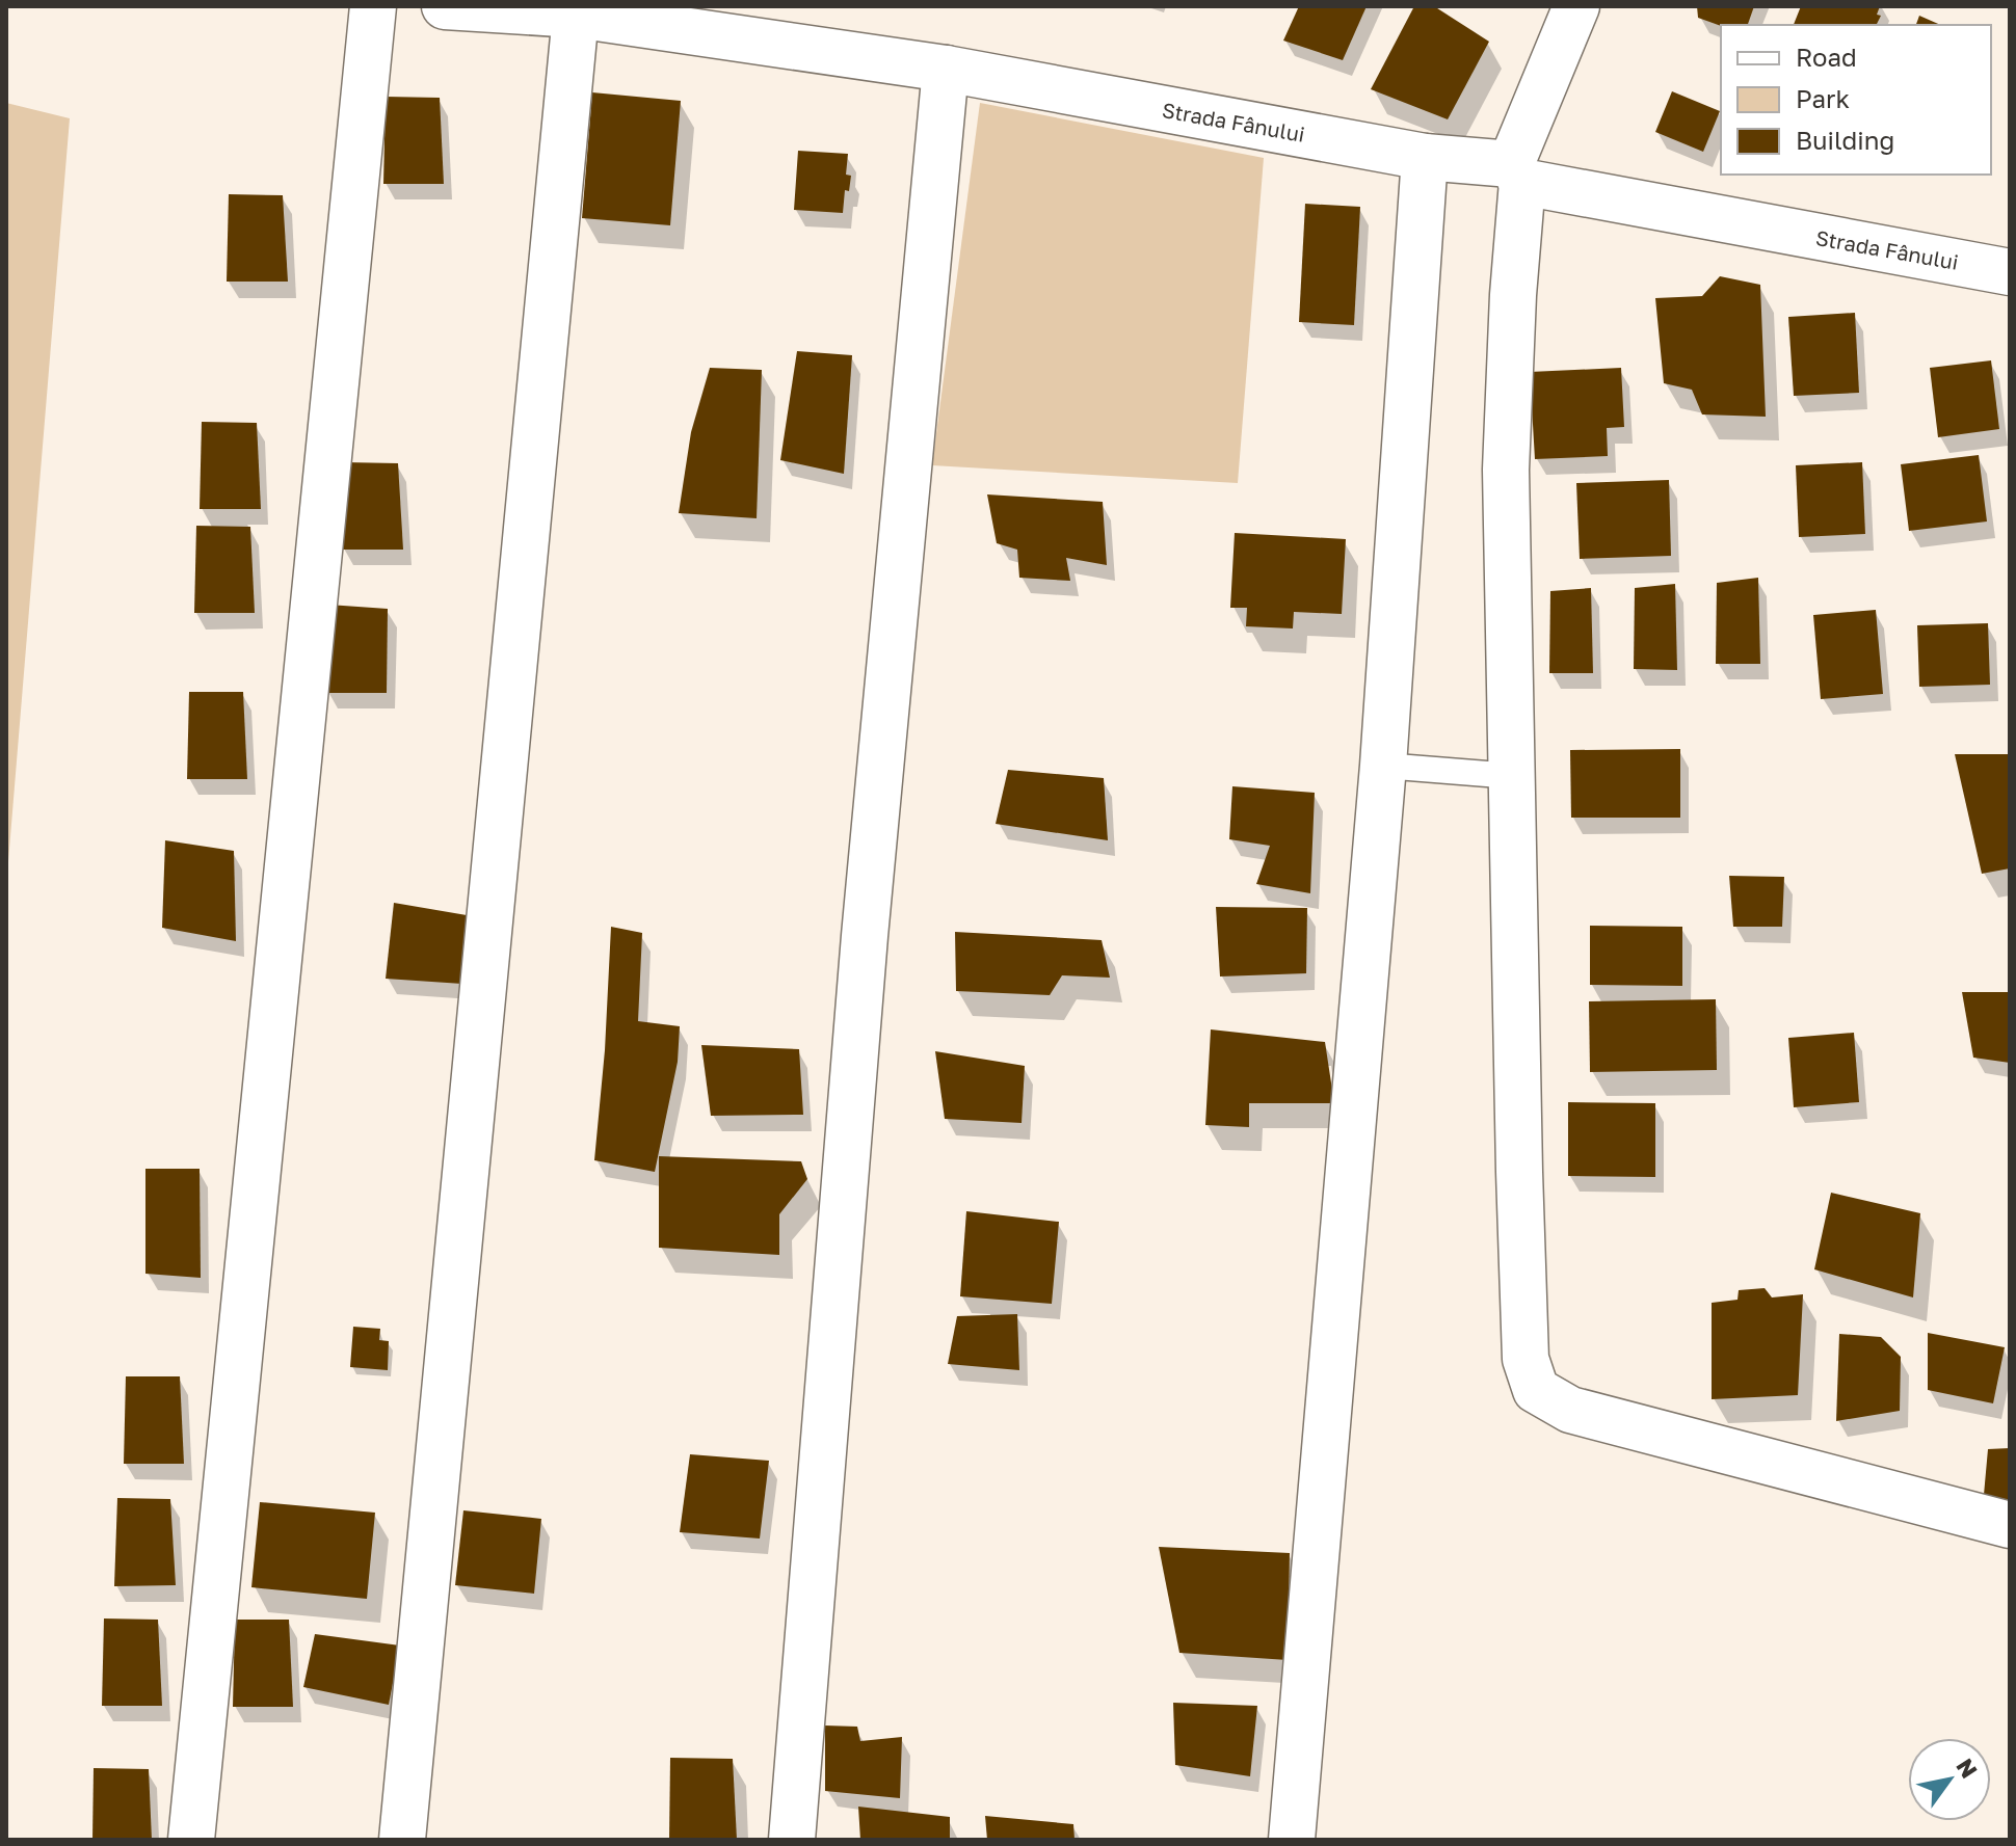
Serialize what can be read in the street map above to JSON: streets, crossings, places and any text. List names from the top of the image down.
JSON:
{
  "streets": {
    "street": ["Strada Fânului"]
  },
  "legend": ["Road", "Park", "Building"],
  "north": "top right"
}
